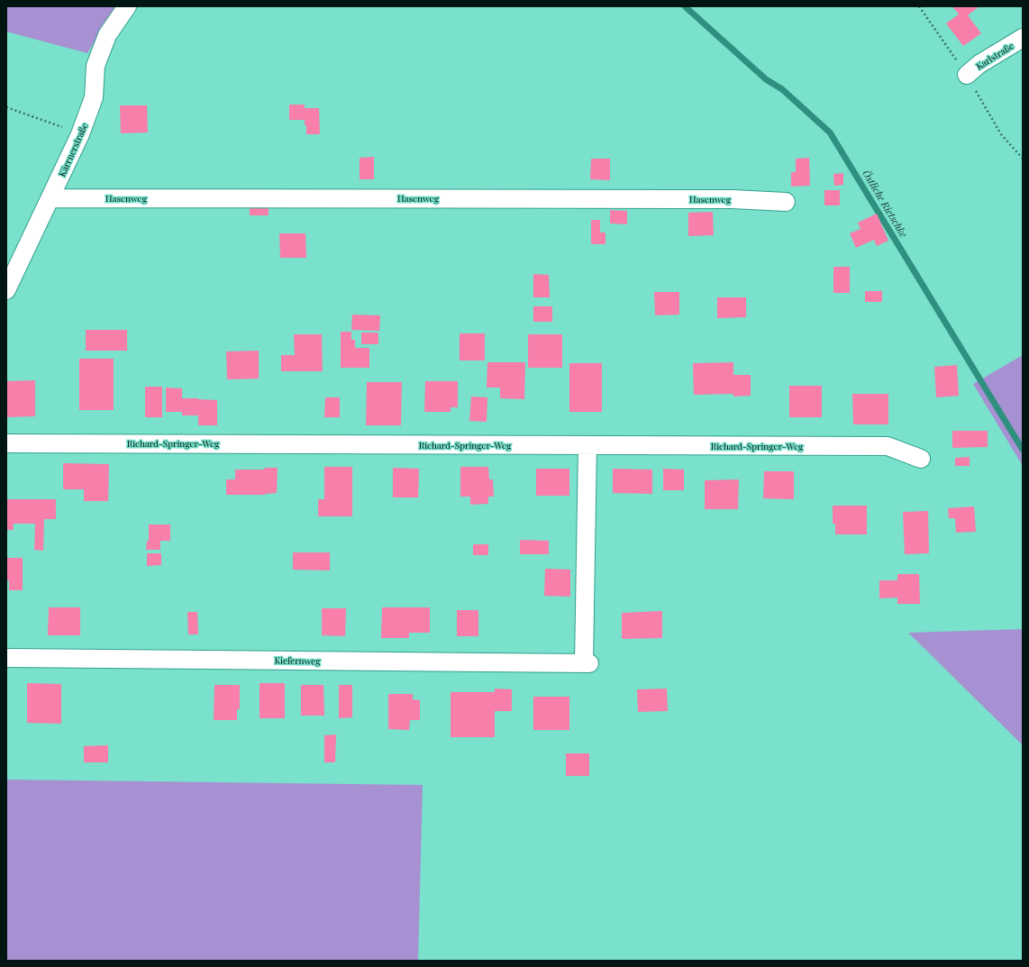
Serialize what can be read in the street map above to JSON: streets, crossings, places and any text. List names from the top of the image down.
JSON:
{
  "streets": {
    "street": [
      "Karlstraße",
      "Kärrnerstraße",
      "Hasenweg",
      "Richard-Springer-Weg",
      "Kiefernweg"
    ]
  },
  "crossings": [
    ["Kärrnerstraße", "Hasenweg"],
    ["Richard-Springer-Weg", "Kiefernweg"]
  ],
  "water": ["Östliche Rietschke"]
}
